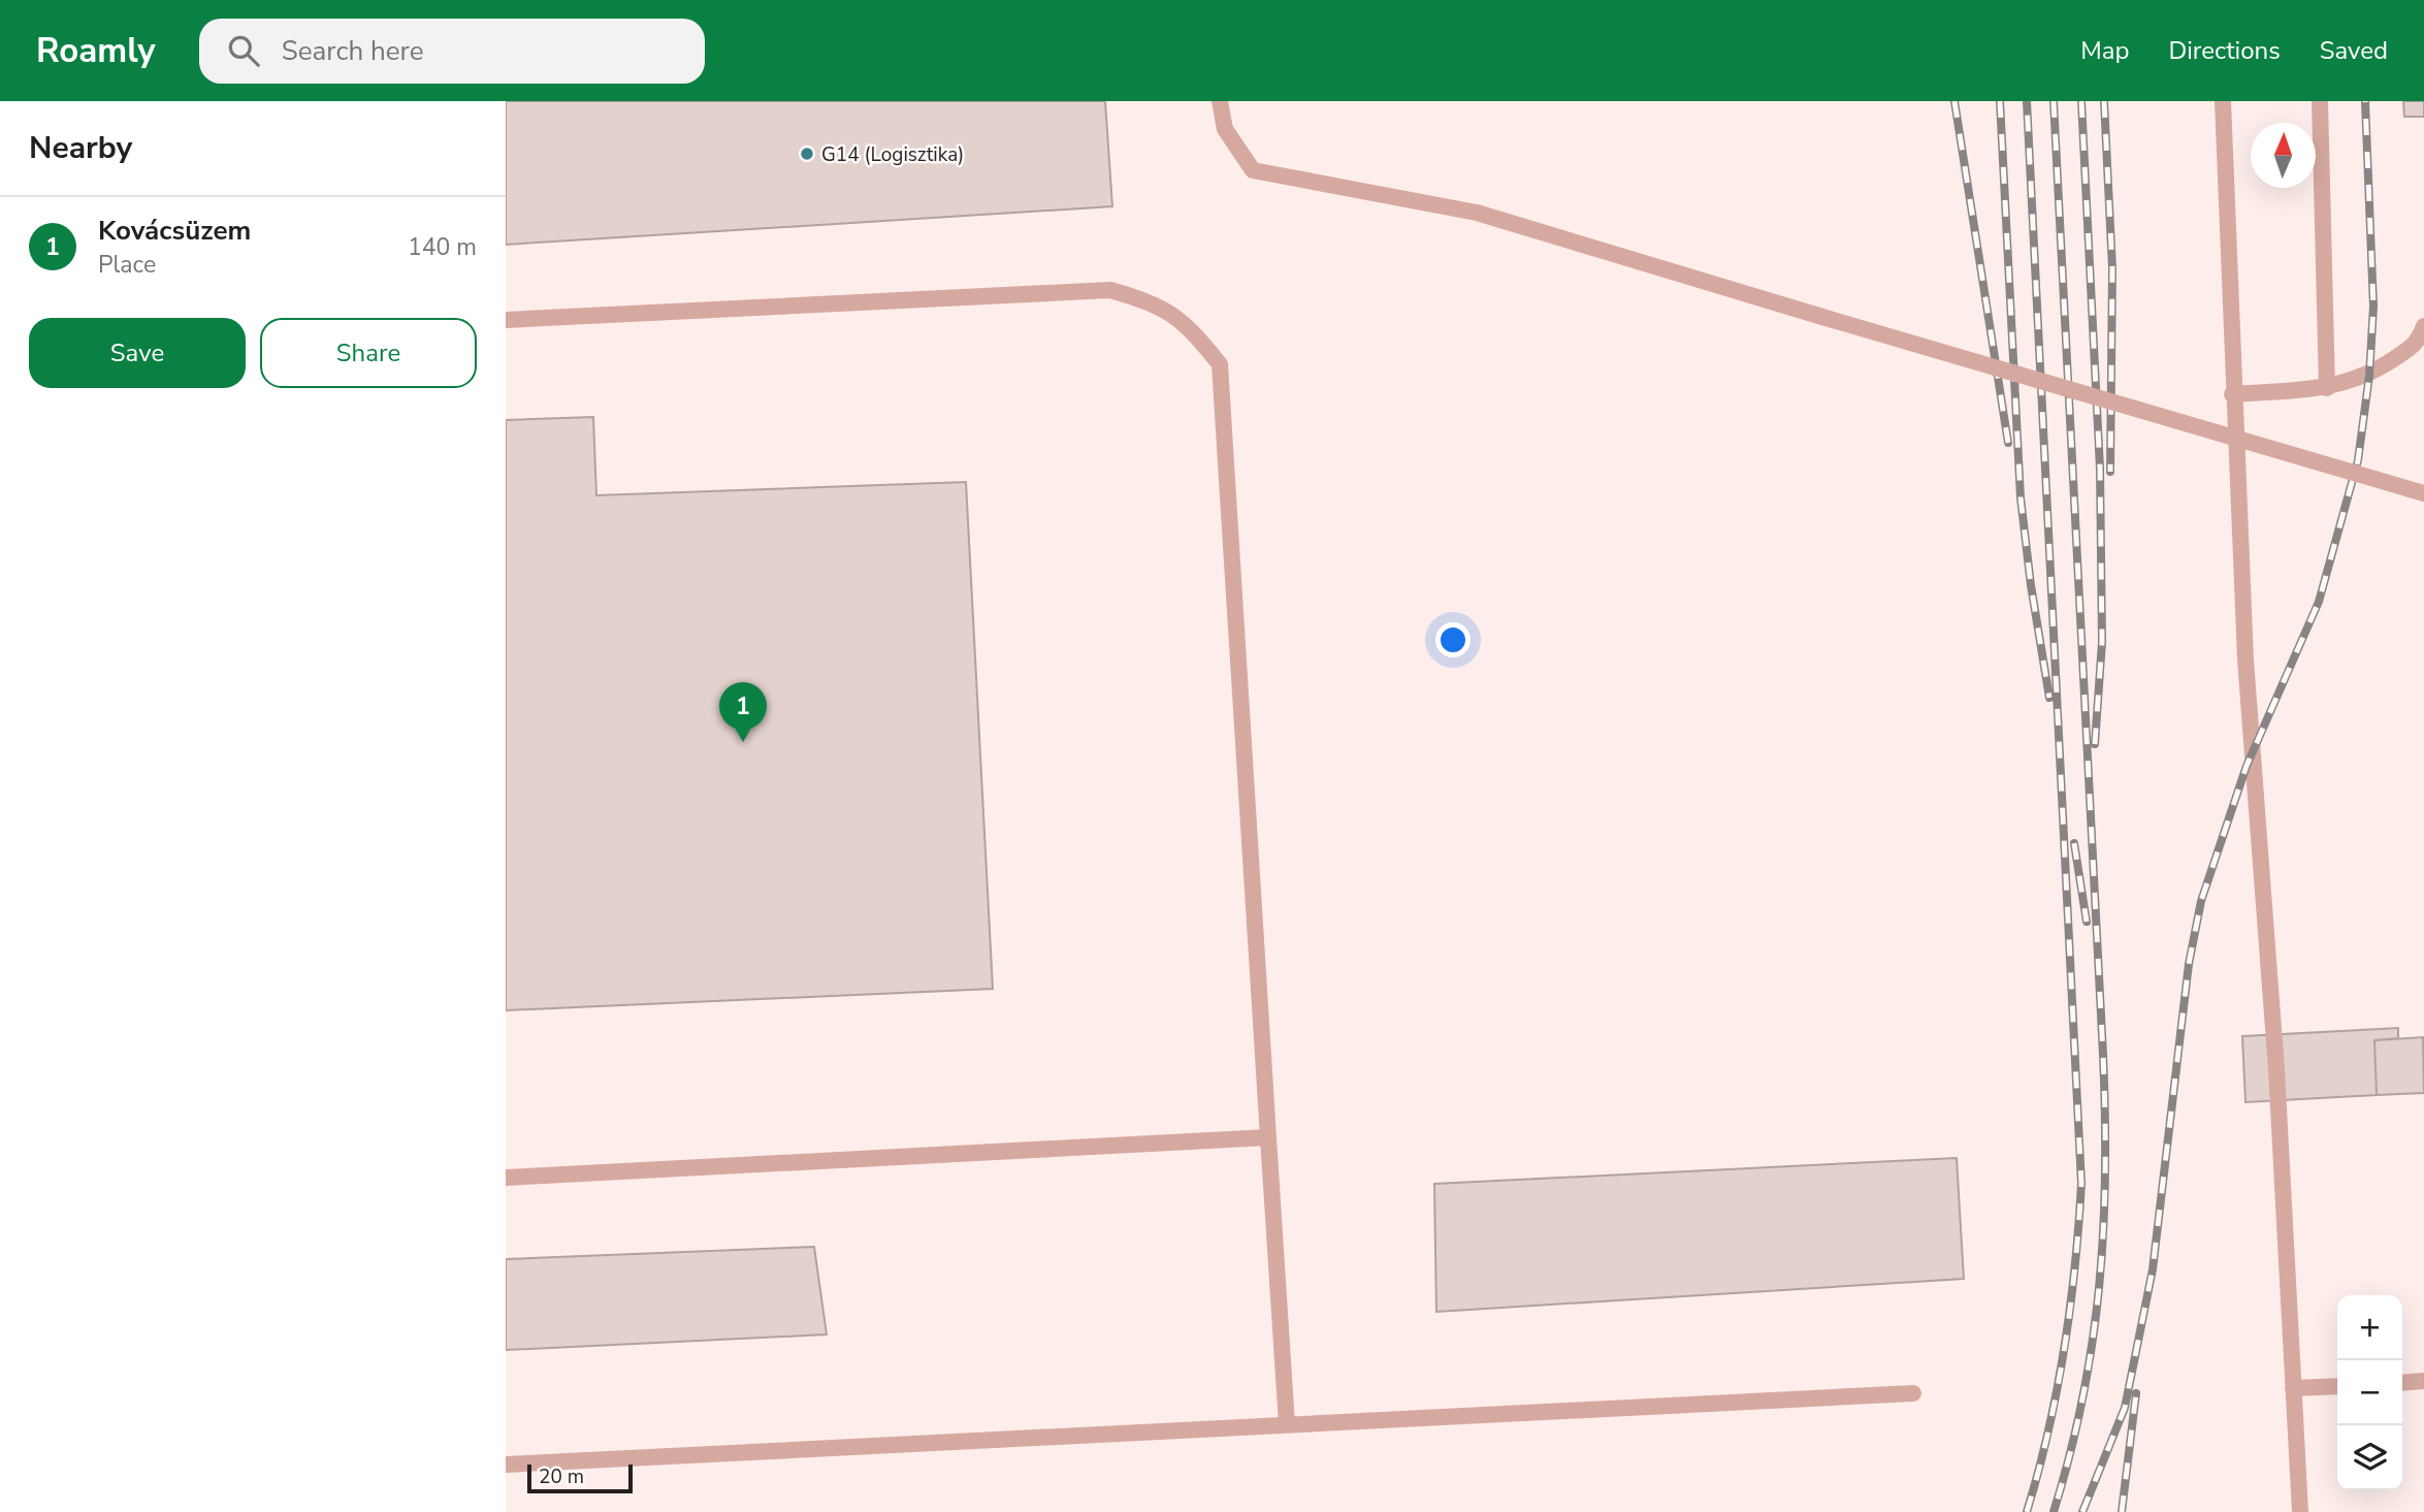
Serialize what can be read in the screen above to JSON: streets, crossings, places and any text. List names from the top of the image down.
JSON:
{
  "places": ["G14 (Logisztika)"],
  "scale_bar": "20 m",
  "north": "top",
  "page": {
    "header": "Roamly",
    "search": "Search here",
    "nav": ["Map", "Directions", "Saved"],
    "heading": "Nearby",
    "list": [
      {
        "mark": "1",
        "name": "Kovácsüzem",
        "note": "Place",
        "value": "140 m"
      }
    ],
    "buttons": ["Save", "Share"],
    "pins": "1",
    "map_buttons": ["+", "−"],
    "scale": "20 m"
  }
}
